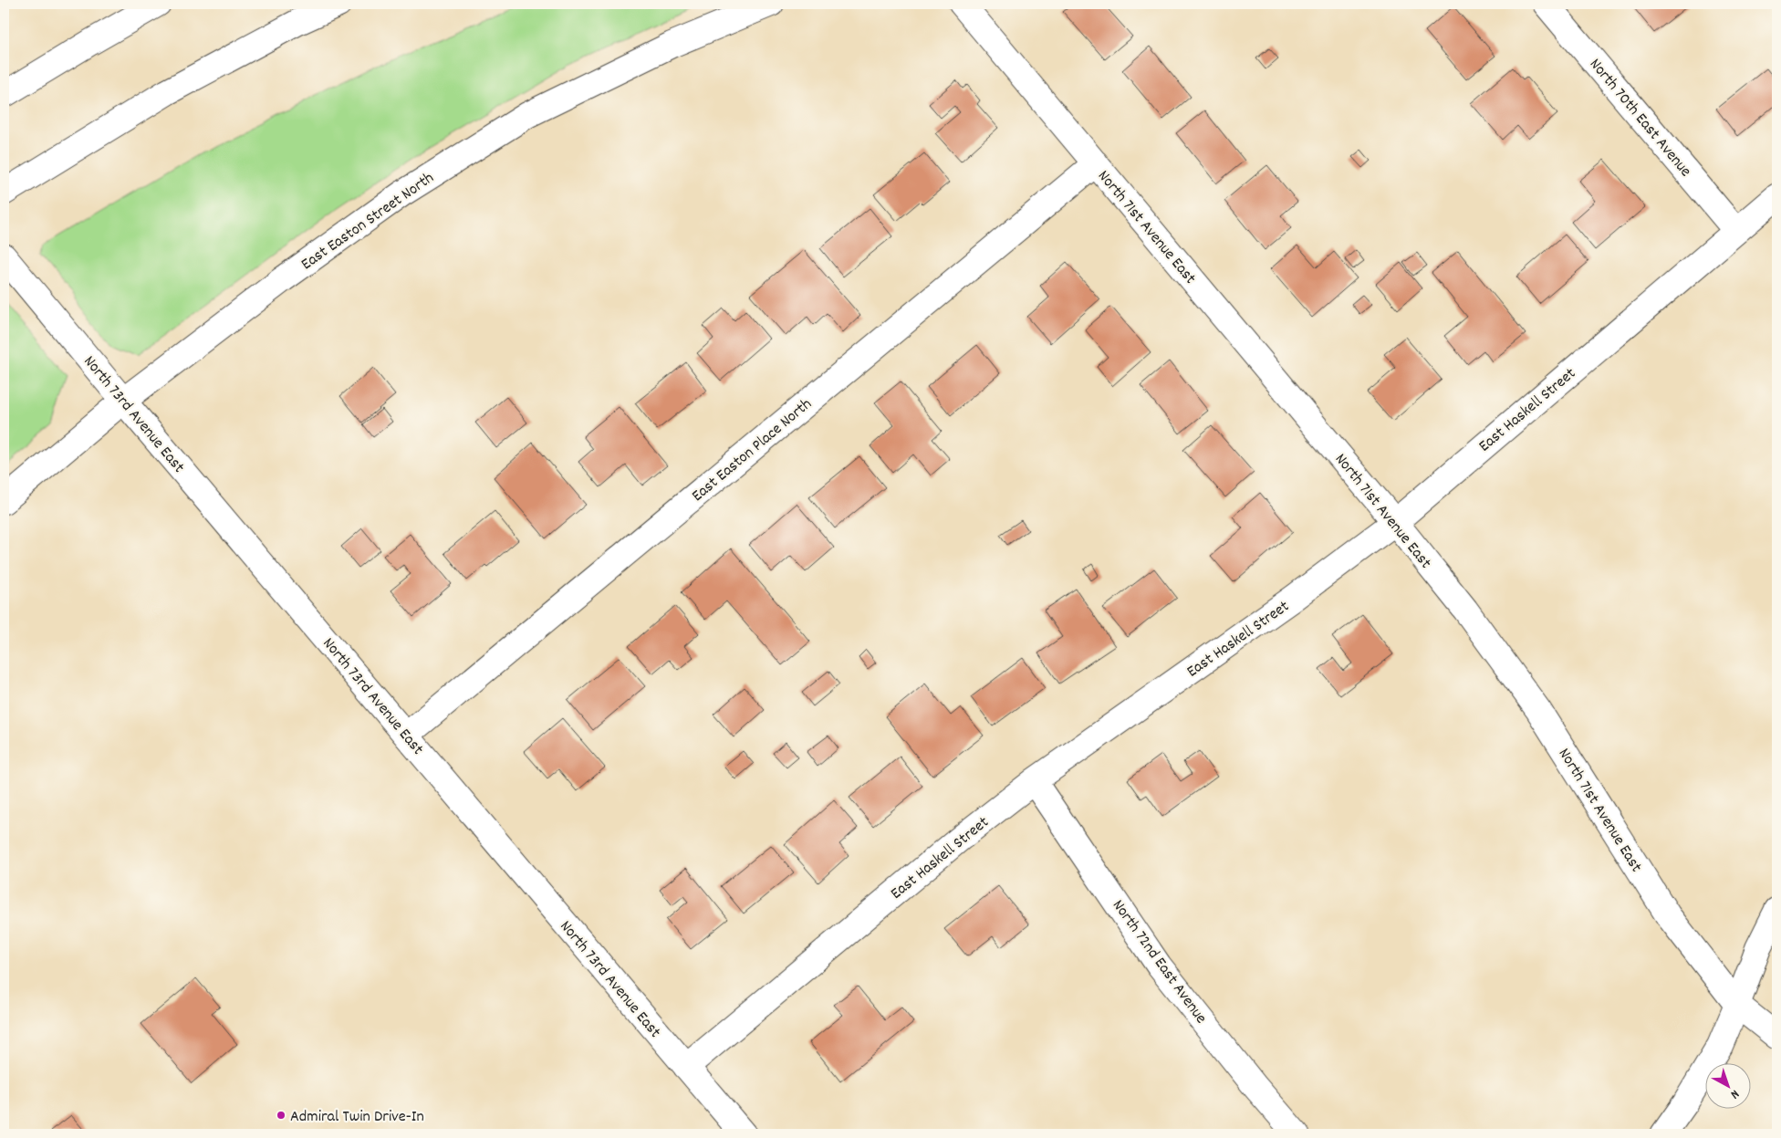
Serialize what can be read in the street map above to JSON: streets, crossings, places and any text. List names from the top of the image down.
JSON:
{
  "streets": {
    "main road": [
      "North 70th East Avenue",
      "East Easton Street North",
      "North 71st Avenue East",
      "East Haskell Street",
      "North 73rd Avenue East",
      "East Easton Place North",
      "North 72nd East Avenue"
    ]
  },
  "crossings": [
    ["North 70th East Avenue", "East Haskell Street"],
    ["East Easton Street North", "North 73rd Avenue East"],
    ["North 71st Avenue East", "East Haskell Street"],
    ["North 71st Avenue East", "East Easton Place North"],
    ["East Haskell Street", "North 73rd Avenue East"],
    ["East Haskell Street", "North 72nd East Avenue"],
    ["North 73rd Avenue East", "East Easton Place North"]
  ],
  "places": ["Admiral Twin Drive-In"],
  "north": "bottom right"
}
